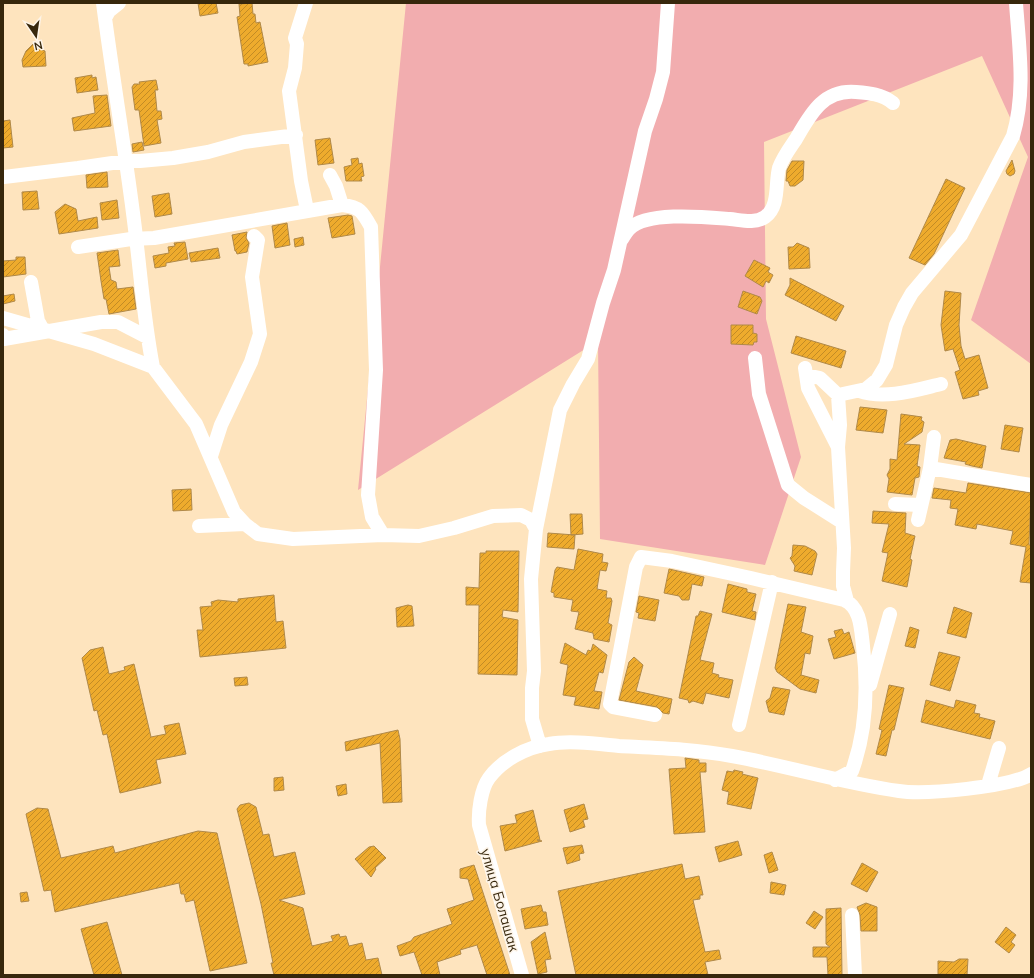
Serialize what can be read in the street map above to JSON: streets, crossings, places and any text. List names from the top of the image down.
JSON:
{
  "streets": {
    "street": ["улица Болашак"]
  },
  "north": "bottom"
}
